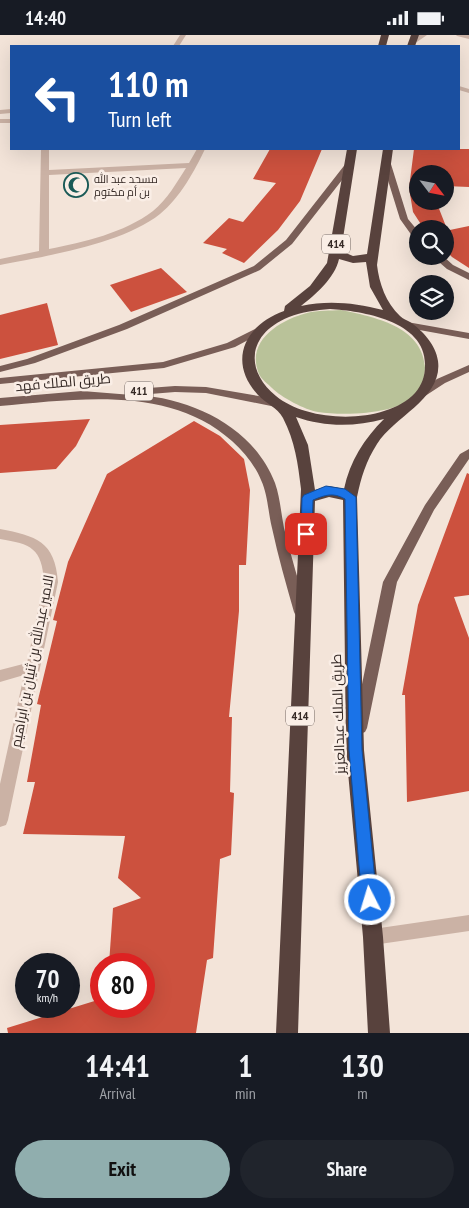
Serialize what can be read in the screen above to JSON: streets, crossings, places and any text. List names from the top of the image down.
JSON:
{
  "streets": {
    "highway": ["414", "طريق الملك عبدالعزيز"],
    "main road": ["طريق الملك فهد", "411"],
    "street": ["الامير عبدالله بن ثنيان بن ابراهيم"]
  },
  "crossings": [
    ["414", "طريق الملك فهد"],
    ["414", "طريق الملك عبدالعزيز"],
    ["طريق الملك فهد", "طريق الملك عبدالعزيز"]
  ],
  "places": {
    "mosque": ["مسجد عبد الله بن أم مكتوم"]
  },
  "north": "bottom right",
  "page": {
    "status": "14:40",
    "turn": ["110 m", "Turn left"],
    "speed": "70 km/h",
    "limit": "80",
    "eta": [
      "14:41",
      "Arrival",
      "1",
      "min",
      "130",
      "m"
    ],
    "buttons": ["Exit", "Share"]
  }
}
